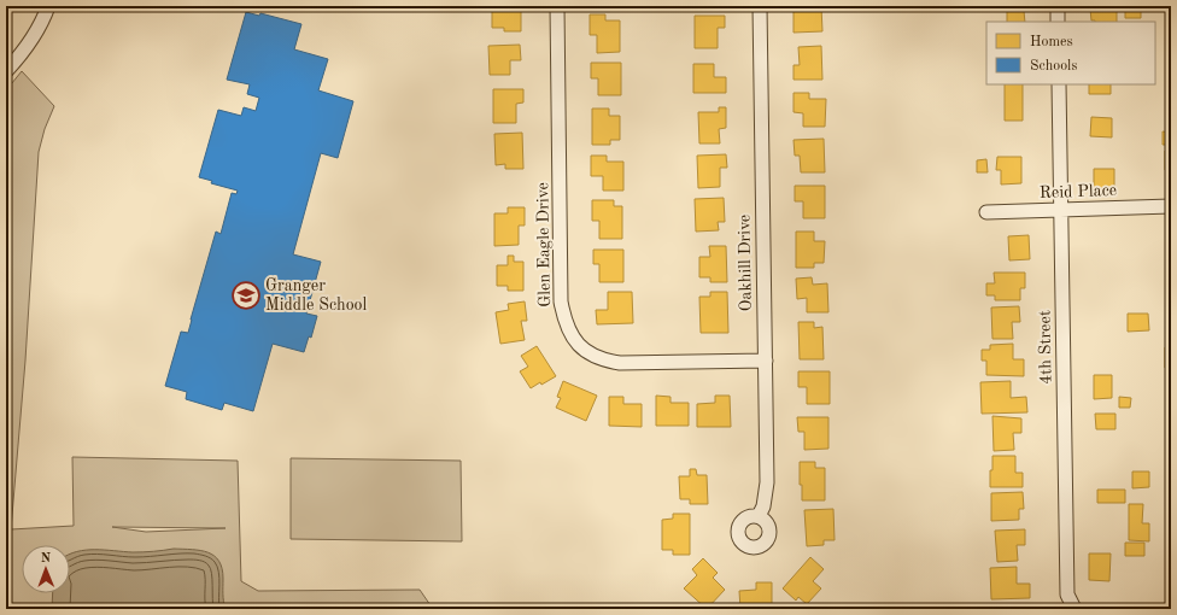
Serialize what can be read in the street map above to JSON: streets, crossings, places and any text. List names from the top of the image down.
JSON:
{
  "streets": {
    "street": [
      "Reid Place",
      "Glen Eagle Drive",
      "Oakhill Drive",
      "4th Street"
    ]
  },
  "crossings": [
    ["Reid Place", "4th Street"],
    ["Glen Eagle Drive", "Oakhill Drive"]
  ],
  "places": {
    "school or university": ["Granger Middle School"]
  },
  "legend": ["Homes", "Schools"],
  "north": "top"
}
